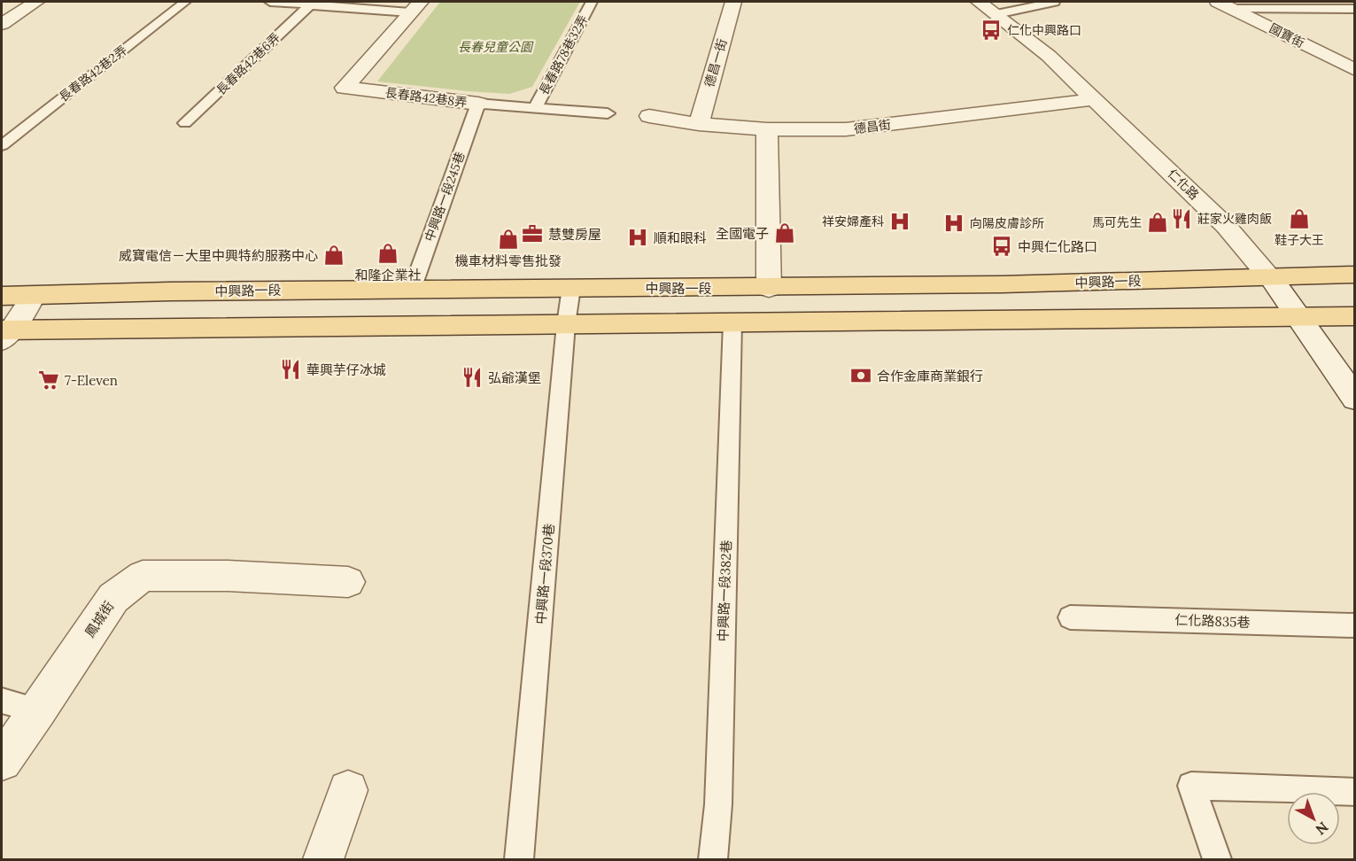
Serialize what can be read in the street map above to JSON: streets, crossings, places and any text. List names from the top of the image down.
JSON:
{
  "streets": {
    "main road": ["中興路一段"],
    "street": [
      "國寶街",
      "德昌一街",
      "長春路42巷8弄",
      "德昌街",
      "仁化路",
      "鳳城街"
    ],
    "lane": [
      "長春路78巷32弄",
      "長春路42巷6弄",
      "長春路42巷2弄",
      "中興路一段245巷",
      "中興路一段370巷",
      "中興路一段382巷",
      "仁化路835巷"
    ]
  },
  "crossings": [
    ["長春路78巷32弄", "長春路42巷8弄"],
    ["德昌一街", "德昌街"],
    ["長春路42巷8弄", "中興路一段245巷"],
    ["德昌街", "仁化路"],
    ["仁化路", "中興路一段"],
    ["中興路一段245巷", "中興路一段"],
    ["中興路一段", "中興路一段370巷"]
  ],
  "parks": ["長春兒童公園"],
  "places": {
    "bus stop": ["仁化中興路口", "中興仁化路口"],
    "restaurant": ["莊家火雞肉飯", "華興芋仔冰城", "弘爺漢堡"],
    "shop": [
      "鞋子大王",
      "馬可先生",
      "全國電子",
      "機車材料零售批發",
      "和隆企業社",
      "威寶電信－大里中興特約服務中心"
    ],
    "hospital": ["祥安婦產科", "向陽皮膚診所", "順和眼科"],
    "office": ["慧雙房屋"],
    "bank": ["合作金庫商業銀行"],
    "supermarket": ["7-Eleven"]
  },
  "north": "bottom right"
}
